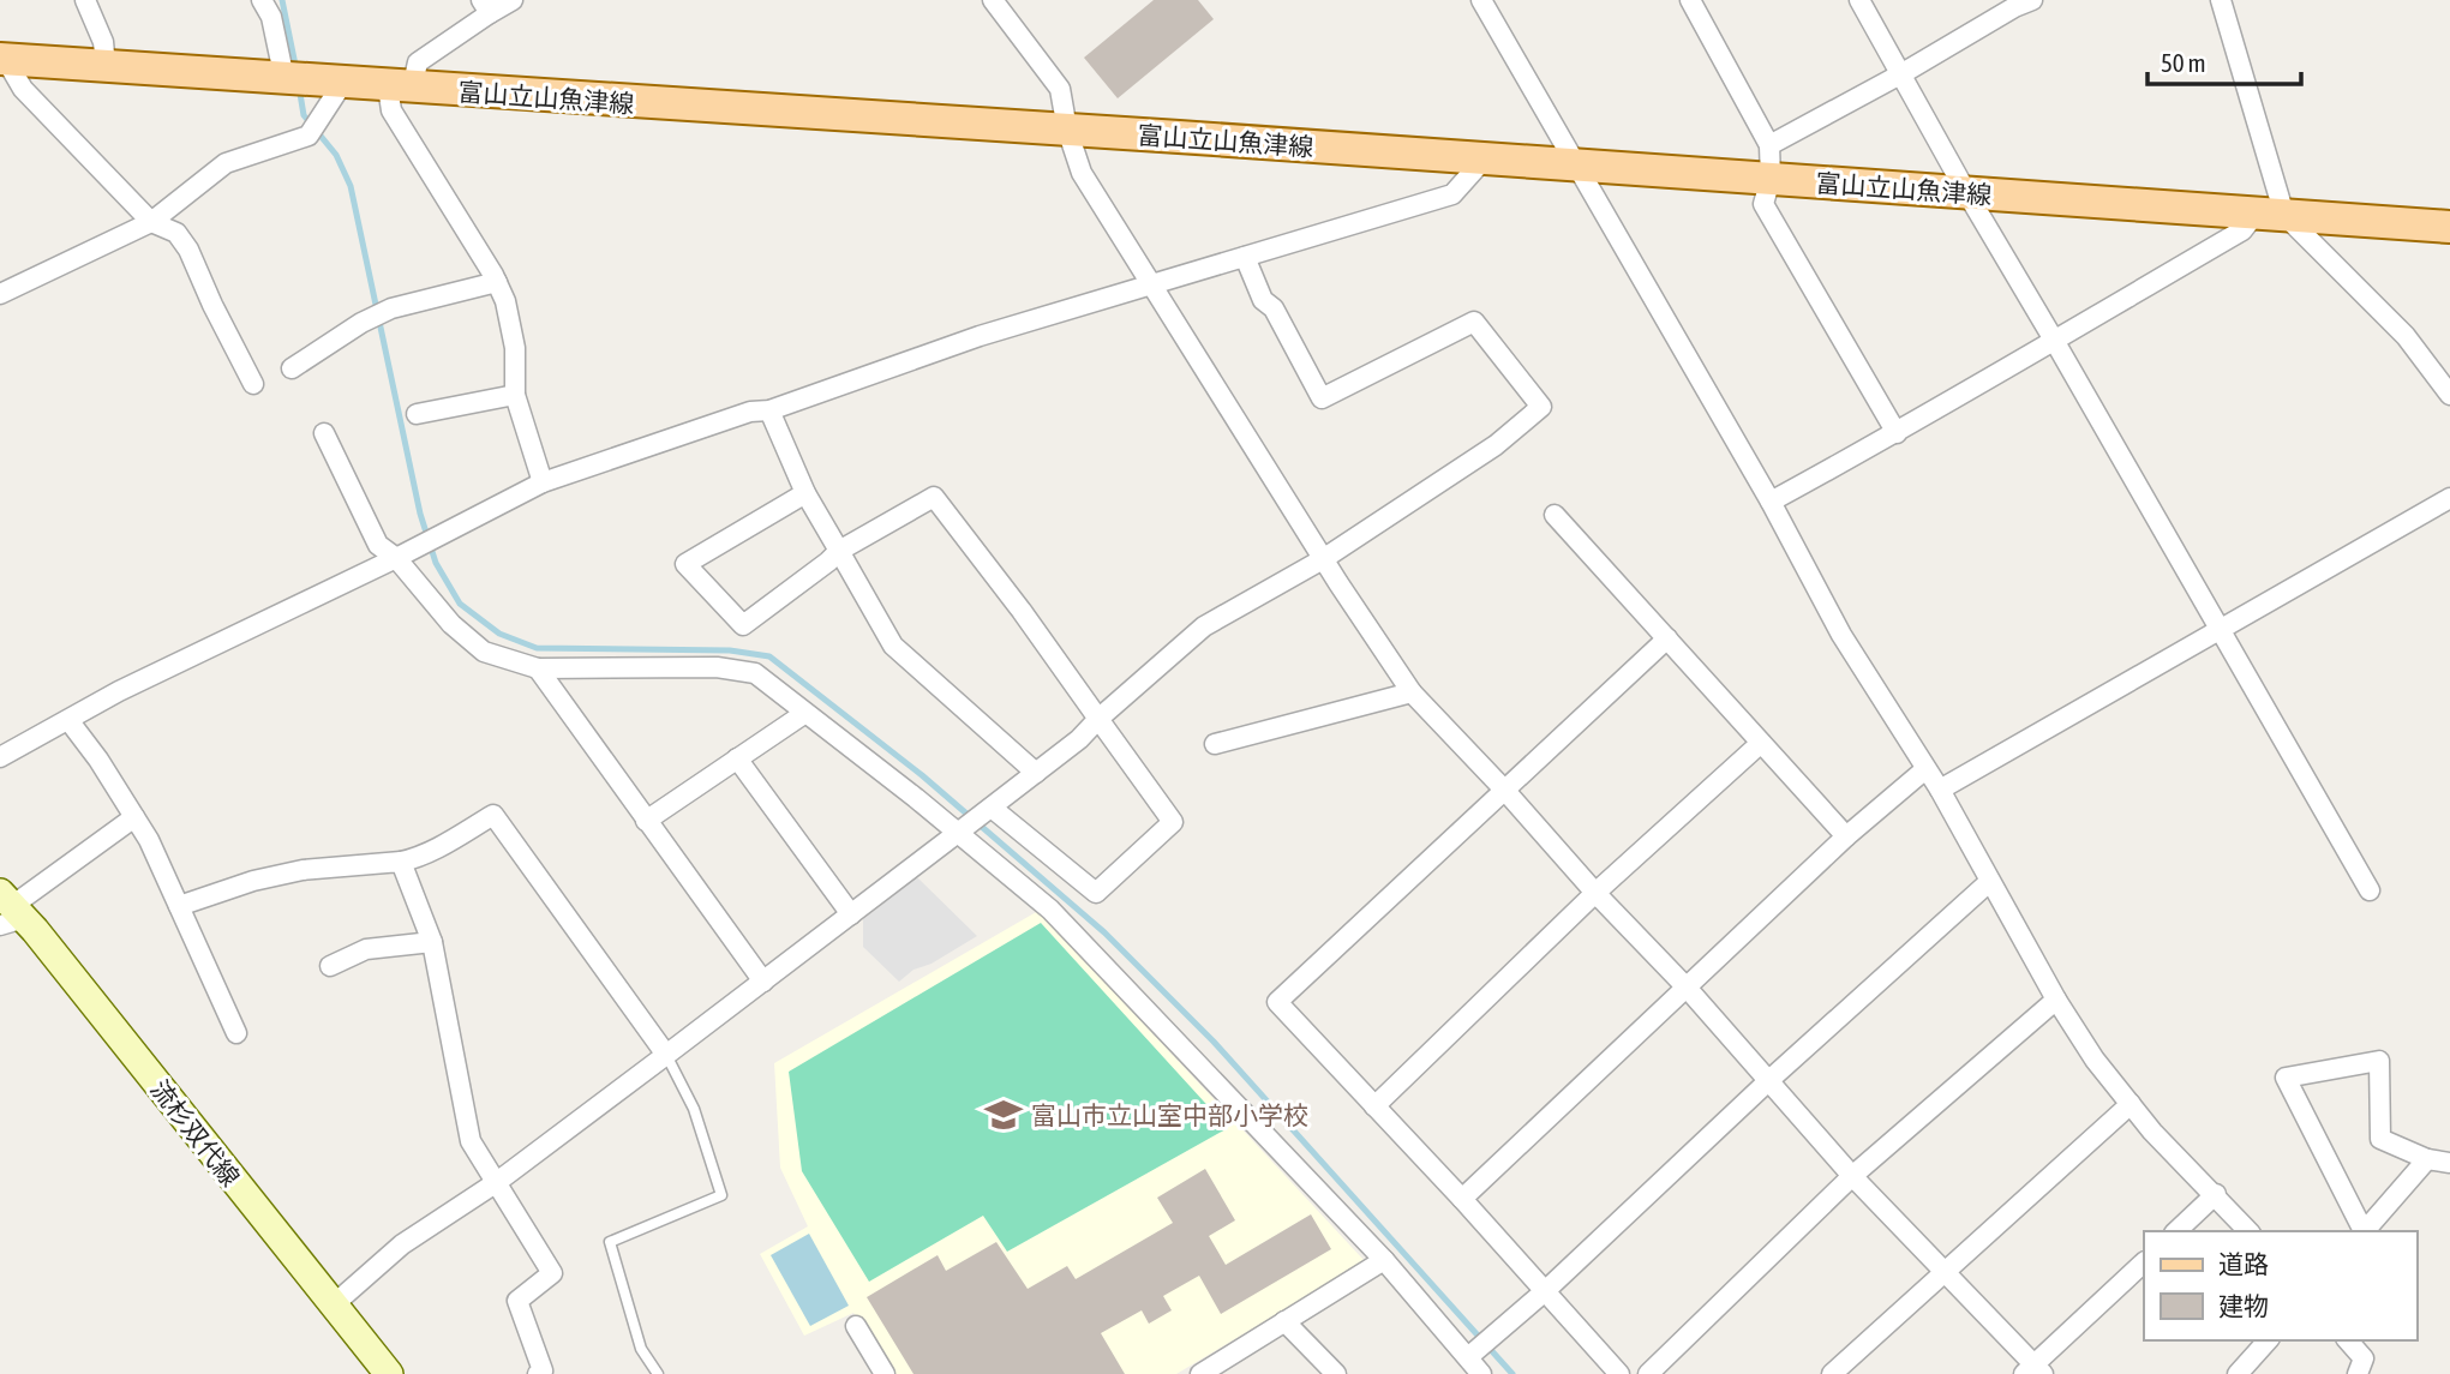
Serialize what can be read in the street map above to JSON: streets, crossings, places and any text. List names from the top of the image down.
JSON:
{
  "streets": {
    "main road": ["富山立山魚津線", "流杉双代線"]
  },
  "places": {
    "school or university": ["富山市立山室中部小学校"]
  },
  "legend": ["道路", "建物"],
  "scale_bar": "50 m"
}
